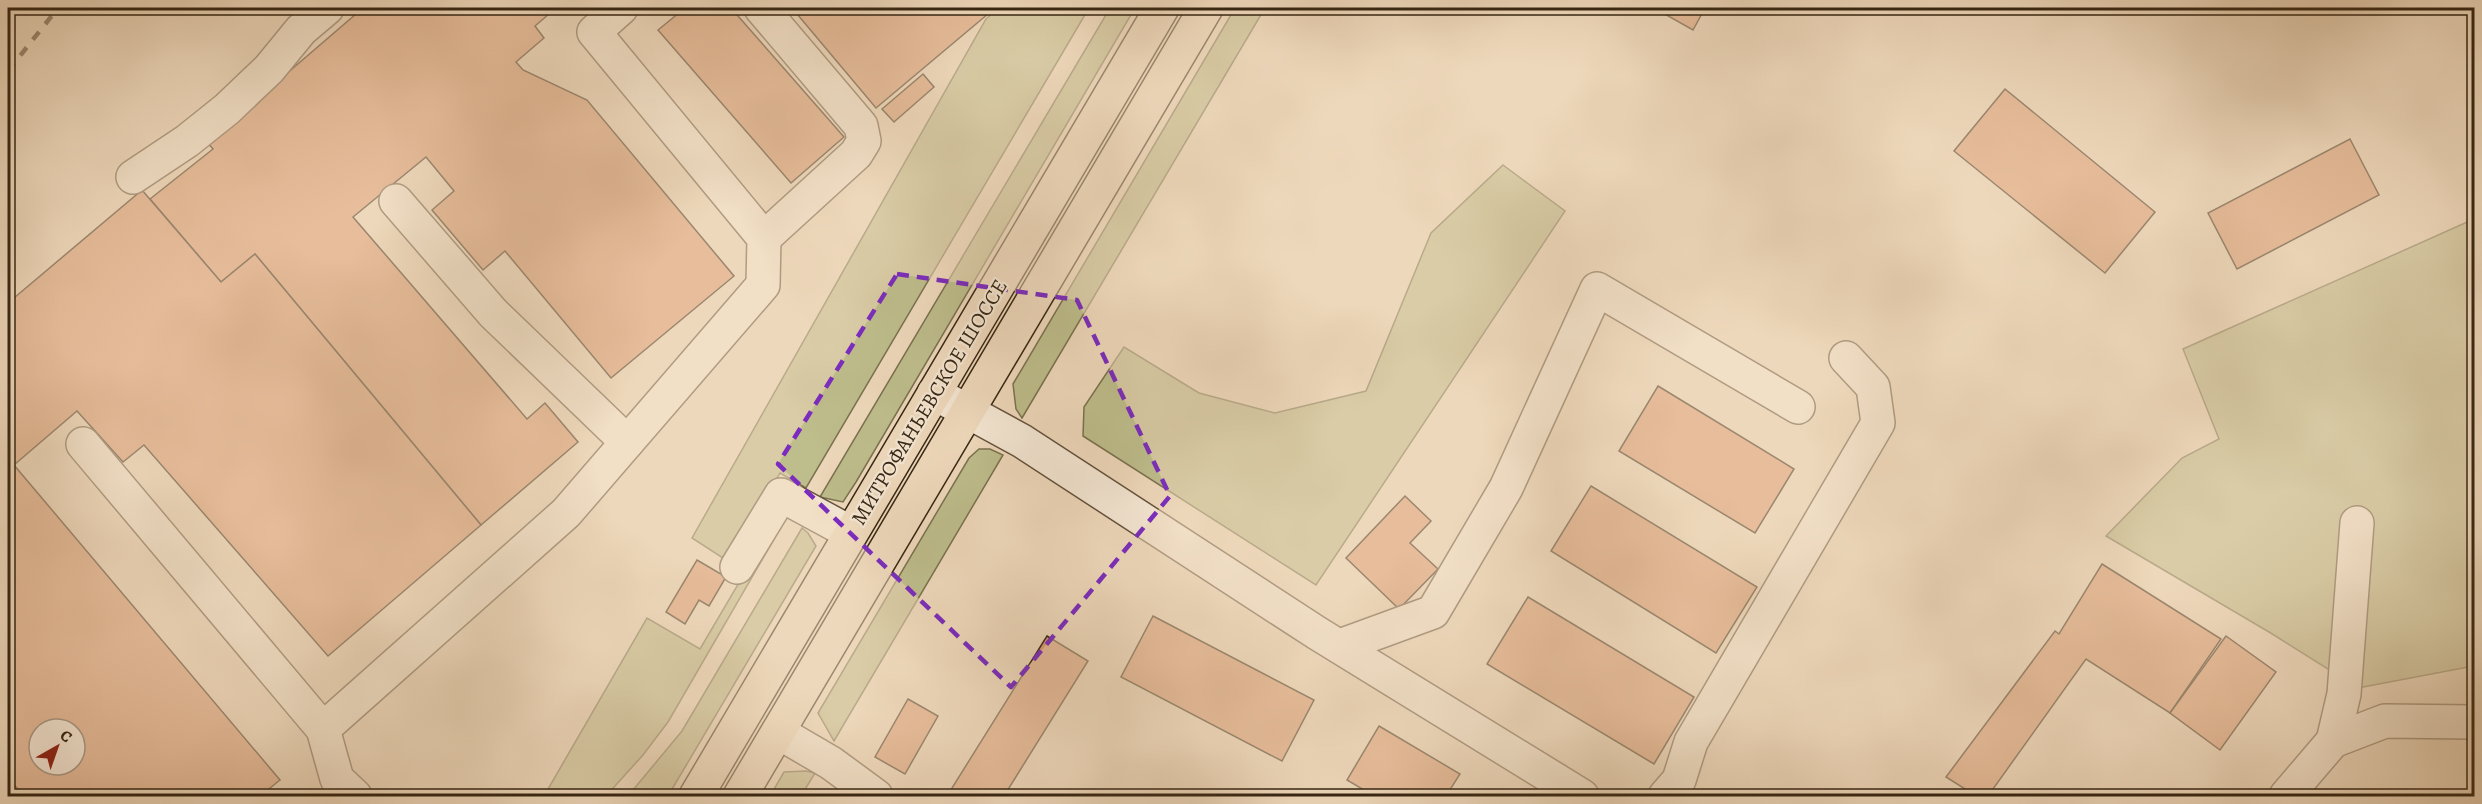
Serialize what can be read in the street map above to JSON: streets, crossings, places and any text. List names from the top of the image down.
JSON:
{
  "streets": {
    "main road": ["МИТРОФАНЬЕВСКОЕ ШОССЕ"]
  },
  "north": "top right"
}
